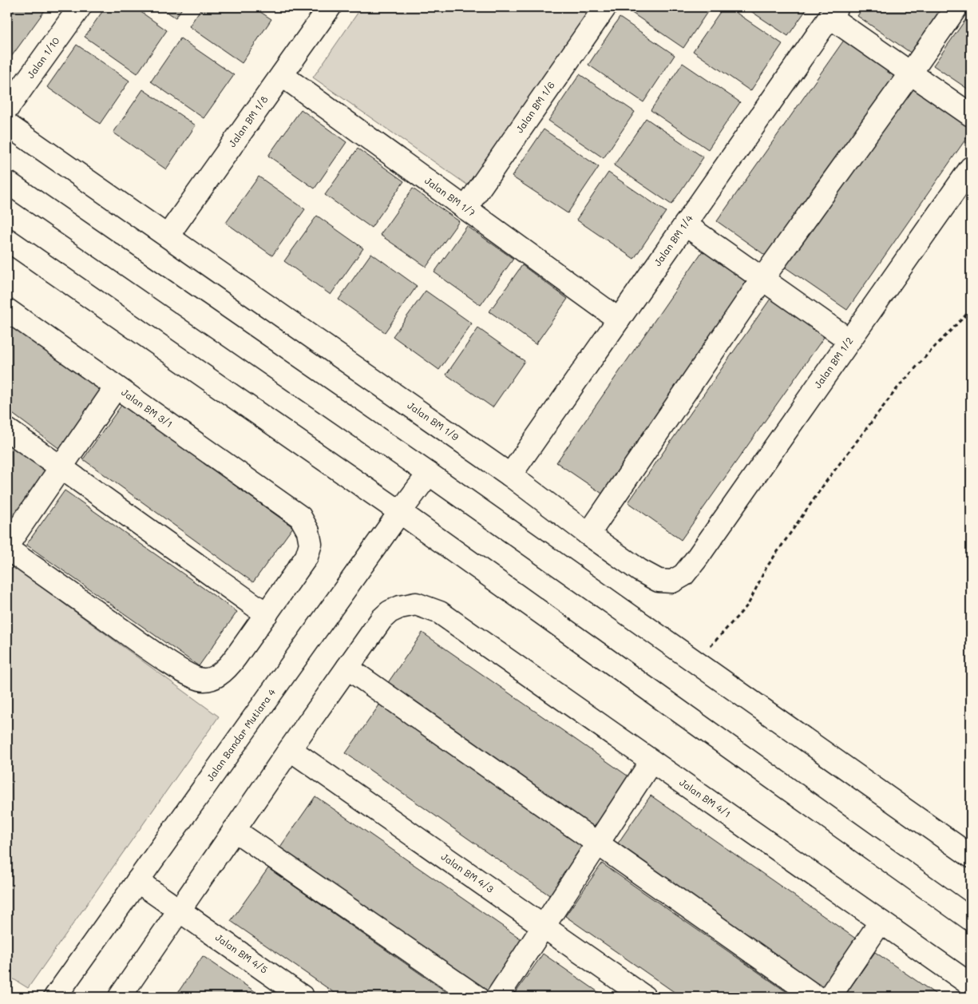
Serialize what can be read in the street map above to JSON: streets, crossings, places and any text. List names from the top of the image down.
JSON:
{
  "streets": {
    "street": [
      "Jalan 1/10",
      "Jalan BM 1/6",
      "Jalan BM 1/8",
      "Jalan BM 1/7",
      "Jalan BM 1/4",
      "Jalan BM 1/2",
      "Jalan BM 3/1",
      "Jalan BM 1/9",
      "Jalan Bandar Mutiara 4",
      "Jalan BM 4/1",
      "Jalan BM 4/3",
      "Jalan BM 4/5"
    ]
  },
  "crossings": [
    ["Jalan BM 1/6", "Jalan BM 1/7"],
    ["Jalan BM 1/8", "Jalan BM 1/7"],
    ["Jalan BM 1/8", "Jalan BM 1/9"],
    ["Jalan BM 1/7", "Jalan BM 1/4"],
    ["Jalan BM 1/4", "Jalan BM 1/9"],
    ["Jalan BM 1/2", "Jalan BM 1/9"],
    ["Jalan Bandar Mutiara 4", "Jalan BM 4/5"],
    ["Jalan BM 4/1", "Jalan BM 4/3"],
    ["Jalan BM 4/1", "Jalan BM 4/5"]
  ]
}
